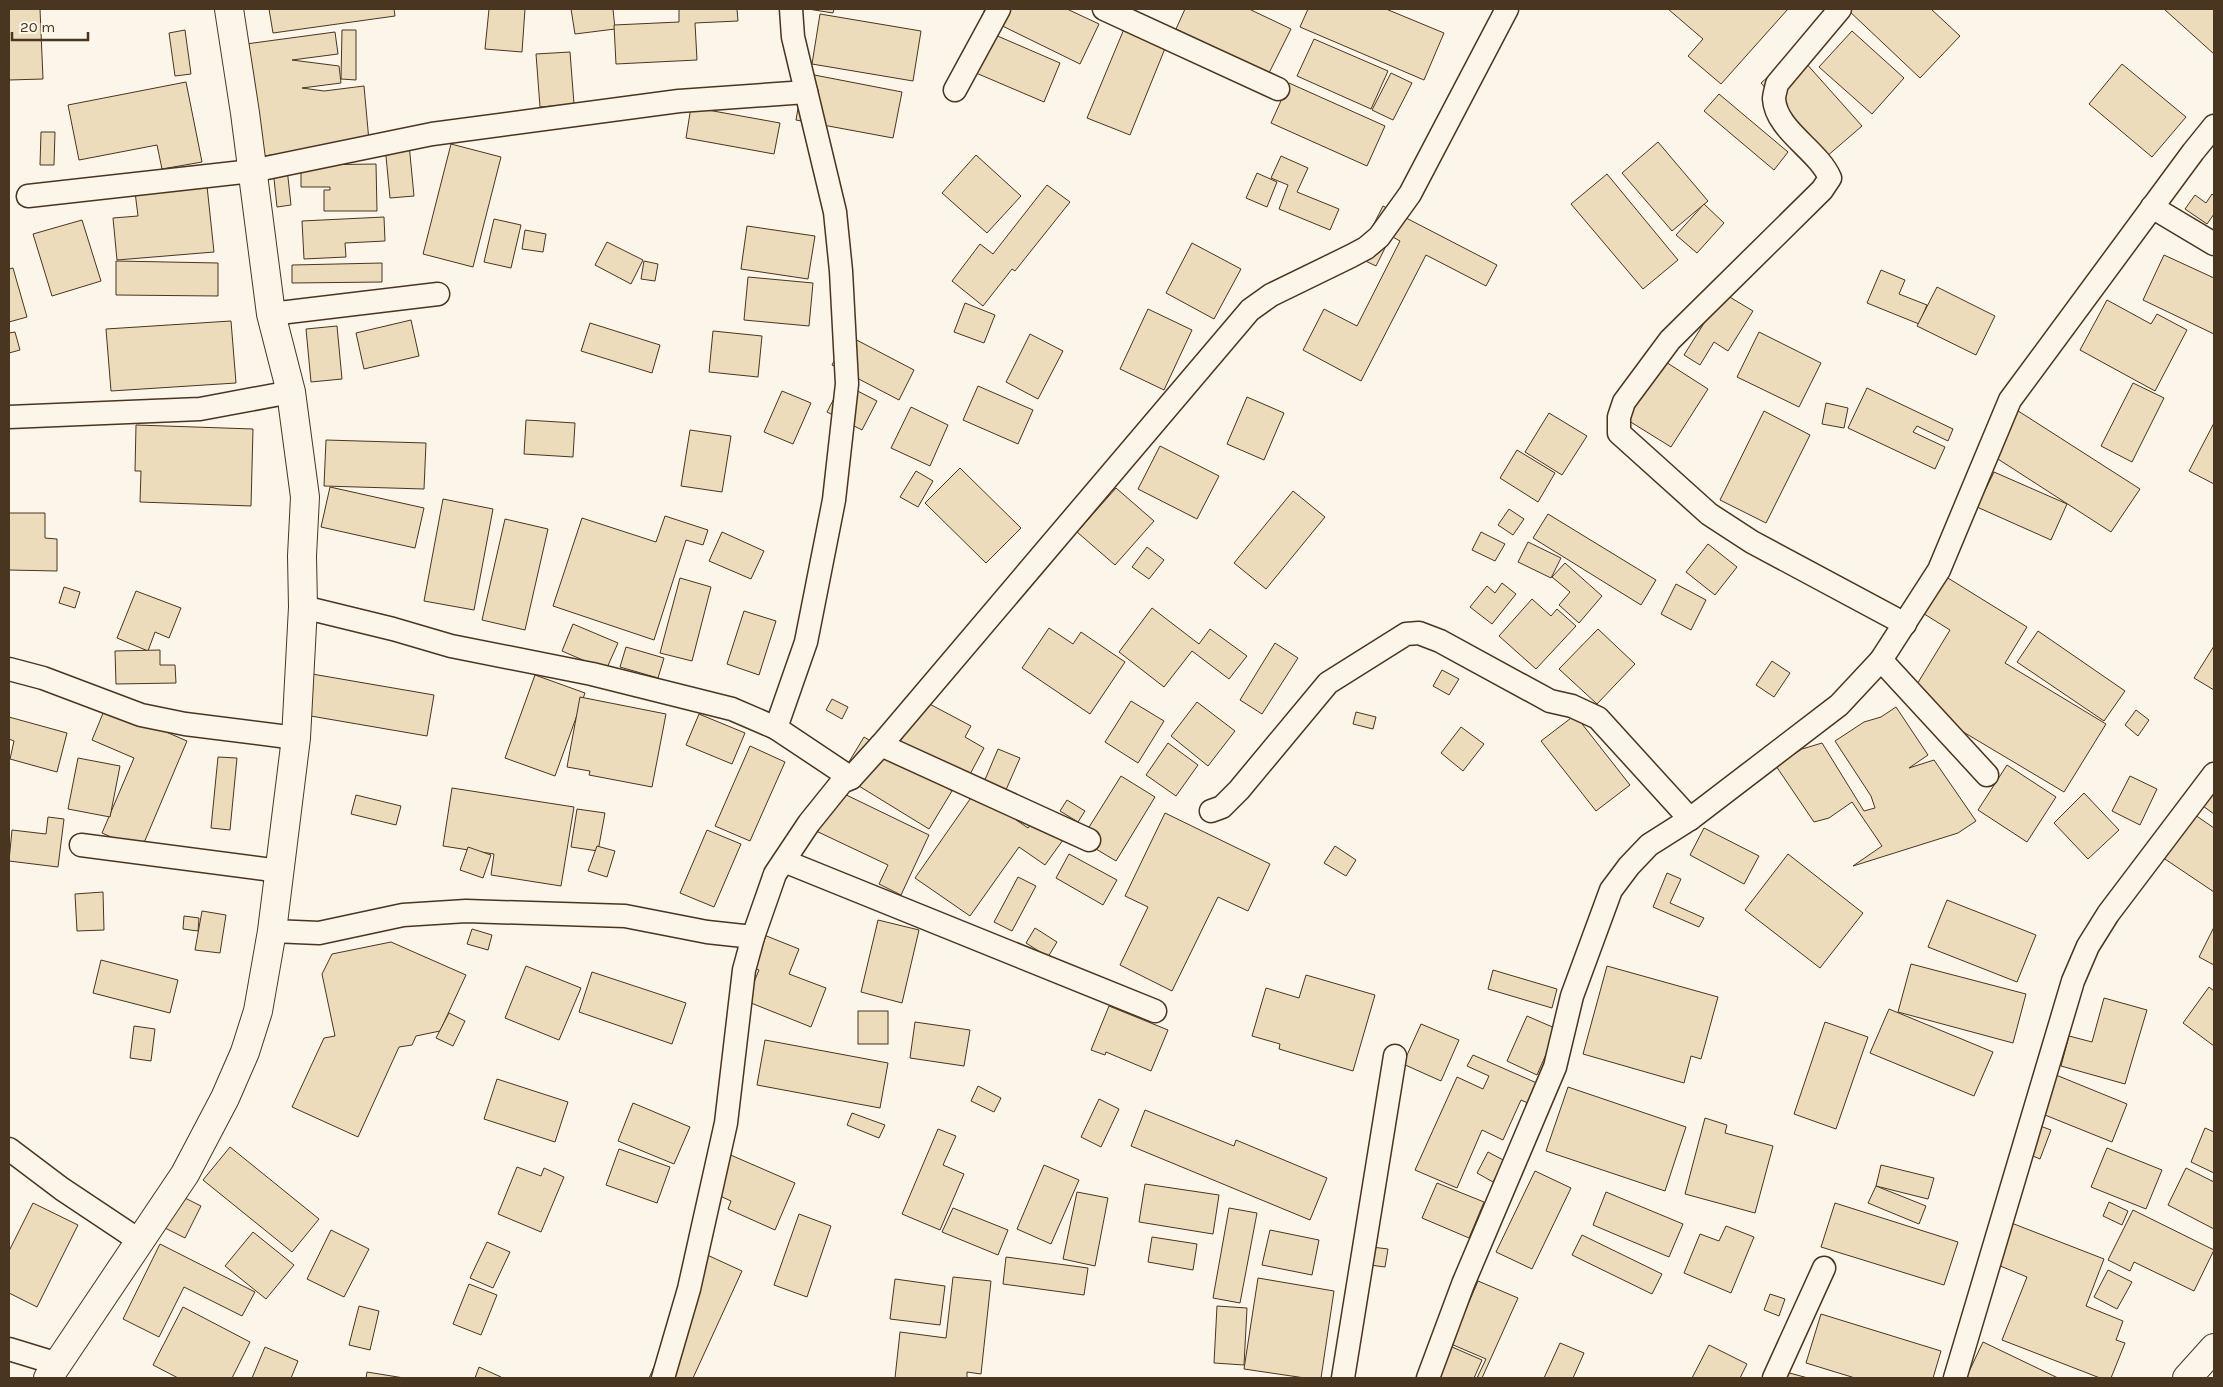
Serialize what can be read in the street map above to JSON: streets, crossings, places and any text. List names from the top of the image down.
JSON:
{
  "scale_bar": "20 m"
}
